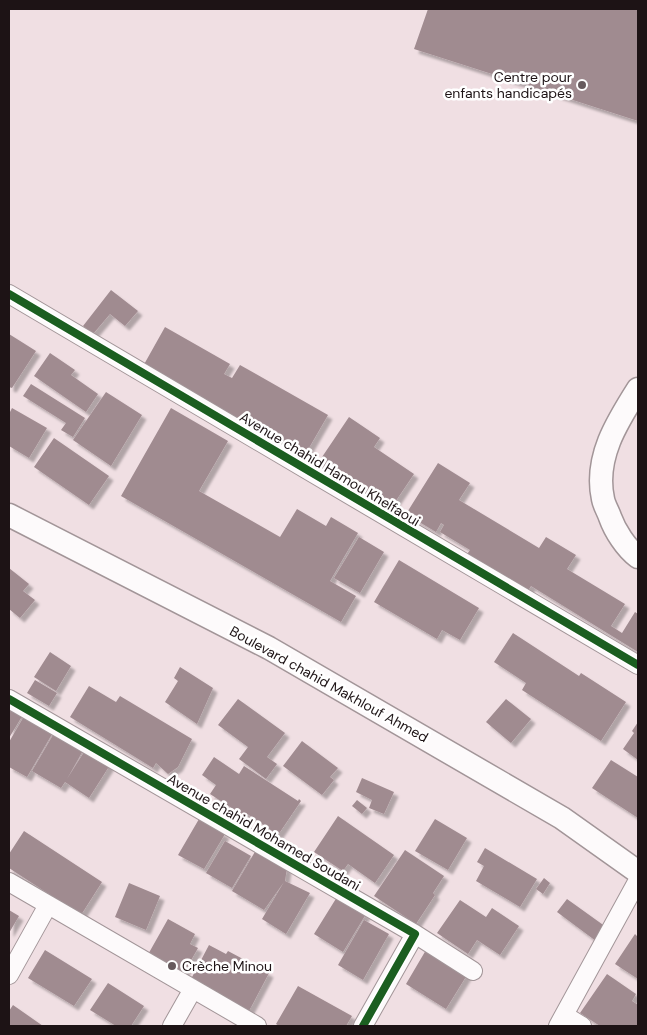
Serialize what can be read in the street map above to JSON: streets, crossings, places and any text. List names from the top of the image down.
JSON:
{
  "streets": {
    "main road": ["Boulevard chahid Makhlouf Ahmed"],
    "street": ["Avenue chahid Hamou Khelfaoui", "Avenue chahid Mohamed Soudani"]
  },
  "places": ["Centre pour enfants handicapés", "Crèche Minou"]
}
